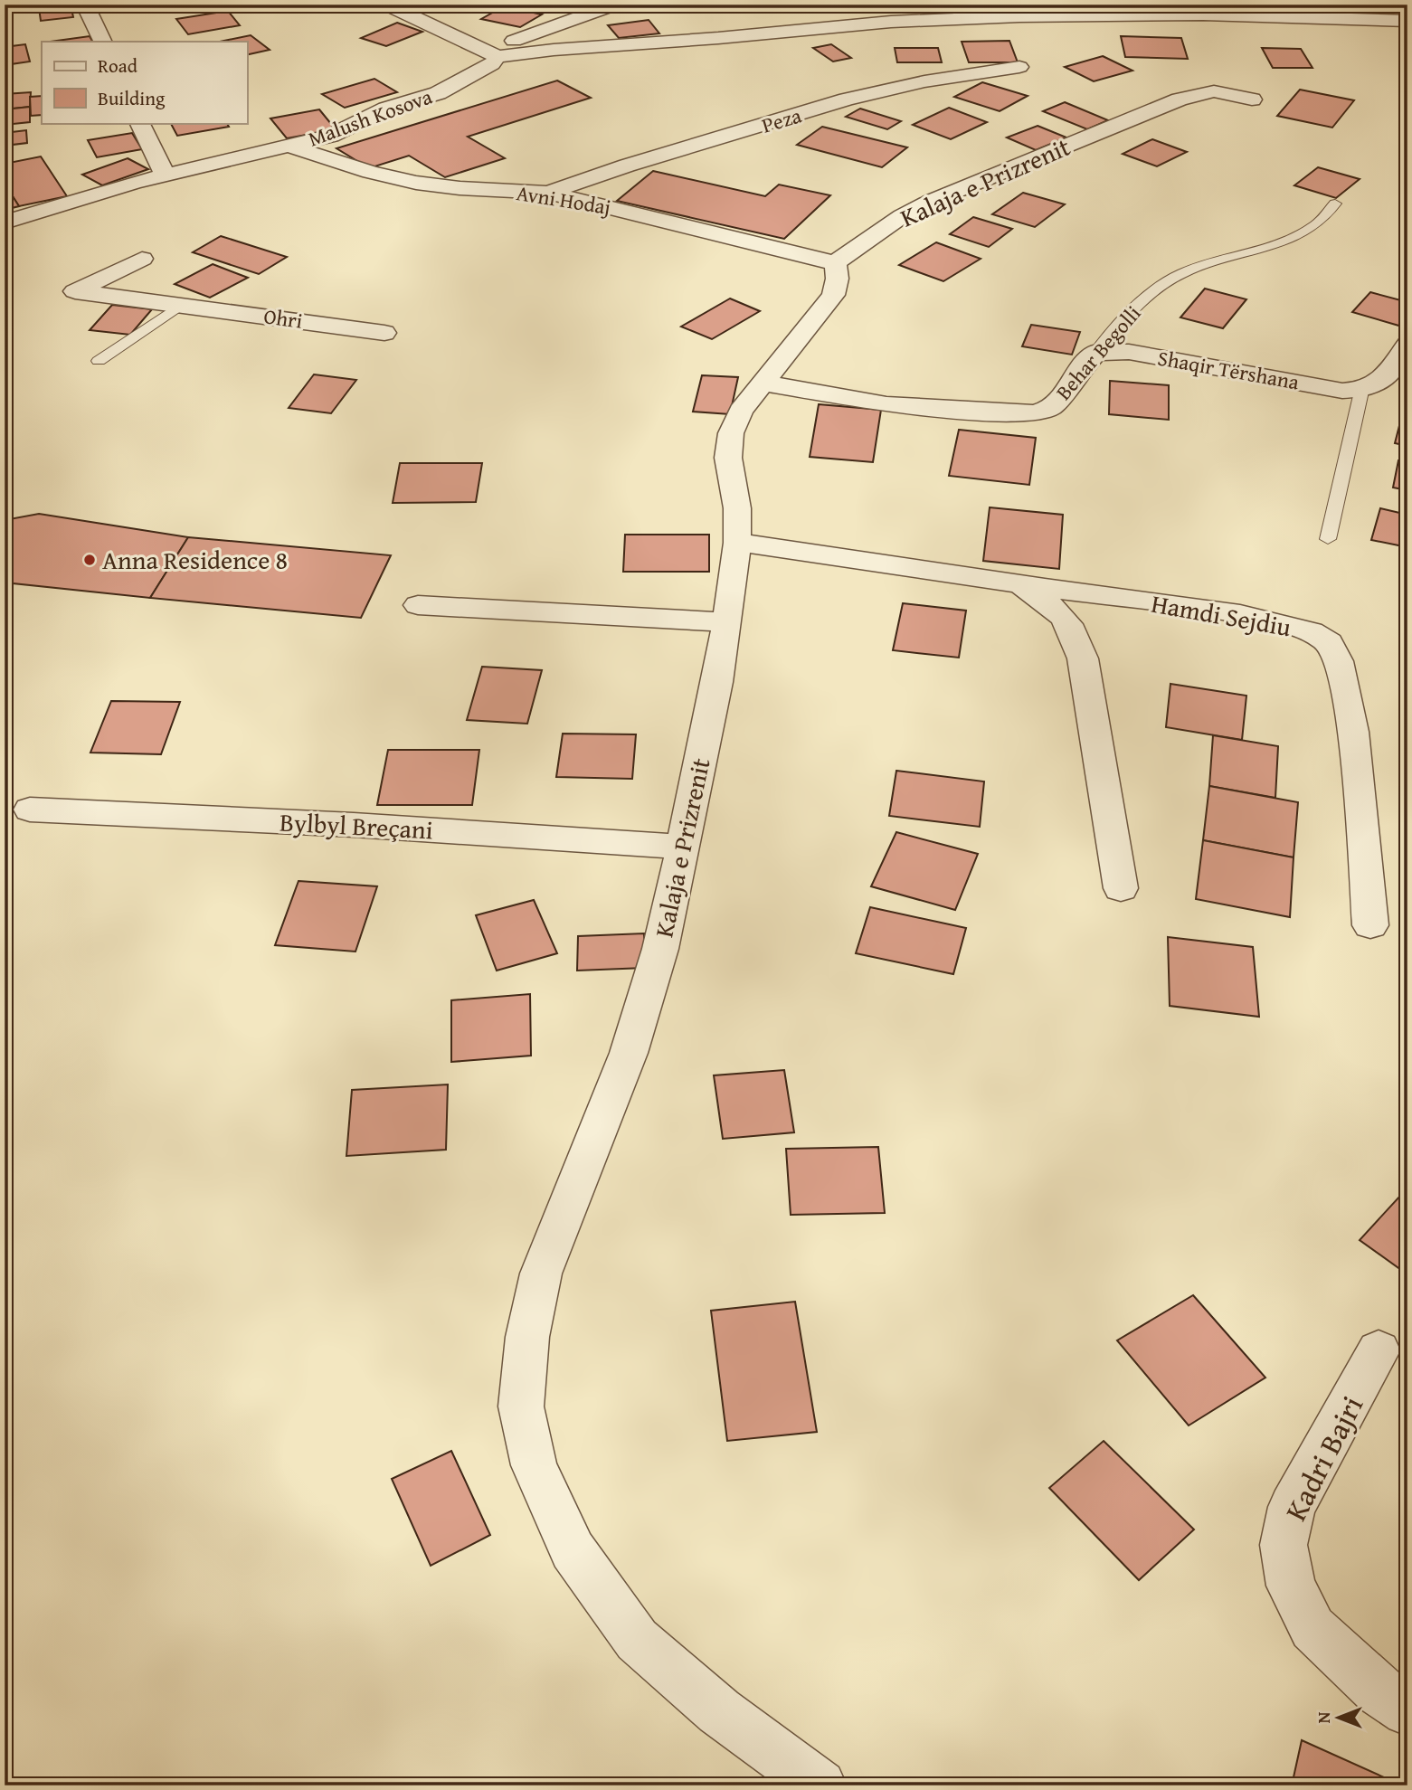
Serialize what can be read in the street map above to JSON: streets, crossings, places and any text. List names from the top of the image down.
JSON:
{
  "streets": {
    "street": [
      "Malush Kosova",
      "Peza",
      "Kalaja e Prizrenit",
      "Avni Hodaj",
      "Ohri",
      "Behar Begolli",
      "Shaqir Tërshana",
      "Hamdi Sejdiu",
      "Bylbyl Breçani",
      "Kadri Bajri"
    ]
  },
  "crossings": [
    ["Malush Kosova", "Avni Hodaj"],
    ["Peza", "Avni Hodaj"],
    ["Kalaja e Prizrenit", "Avni Hodaj"],
    ["Kalaja e Prizrenit", "Behar Begolli"],
    ["Kalaja e Prizrenit", "Hamdi Sejdiu"],
    ["Kalaja e Prizrenit", "Bylbyl Breçani"],
    ["Behar Begolli", "Shaqir Tërshana"]
  ],
  "places": ["Anna Residence 8"],
  "legend": ["Road", "Building"],
  "north": "left"
}
